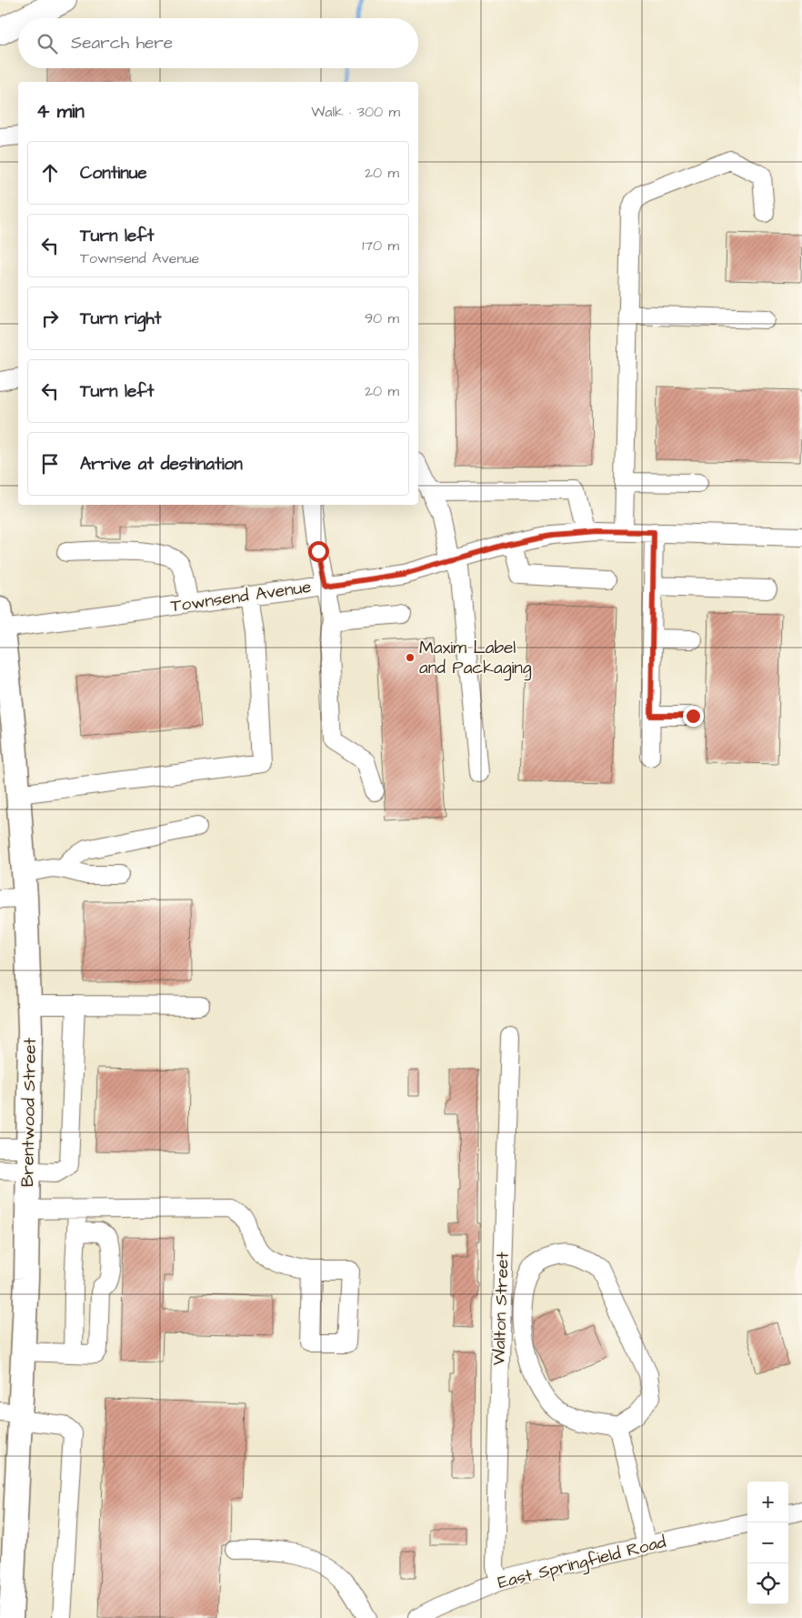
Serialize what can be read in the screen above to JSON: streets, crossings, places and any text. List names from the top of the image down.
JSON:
{
  "streets": {
    "main road": ["Brentwood Street"],
    "street": ["Townsend Avenue", "Walton Street", "East Springfield Road"]
  },
  "crossings": [
    ["Townsend Avenue", "Brentwood Street"],
    ["Walton Street", "East Springfield Road"]
  ],
  "places": ["Maxim Label and Packaging"],
  "page": {
    "search": "Search here",
    "heading": ["4 min", "Walk · 300 m"],
    "list": [
      ["Continue", "20 m"],
      ["Turn left", "Townsend Avenue", "170 m"],
      ["Turn right", "90 m"],
      ["Turn left", "20 m"],
      "Arrive at destination"
    ],
    "map_buttons": ["+", "−"]
  }
}
